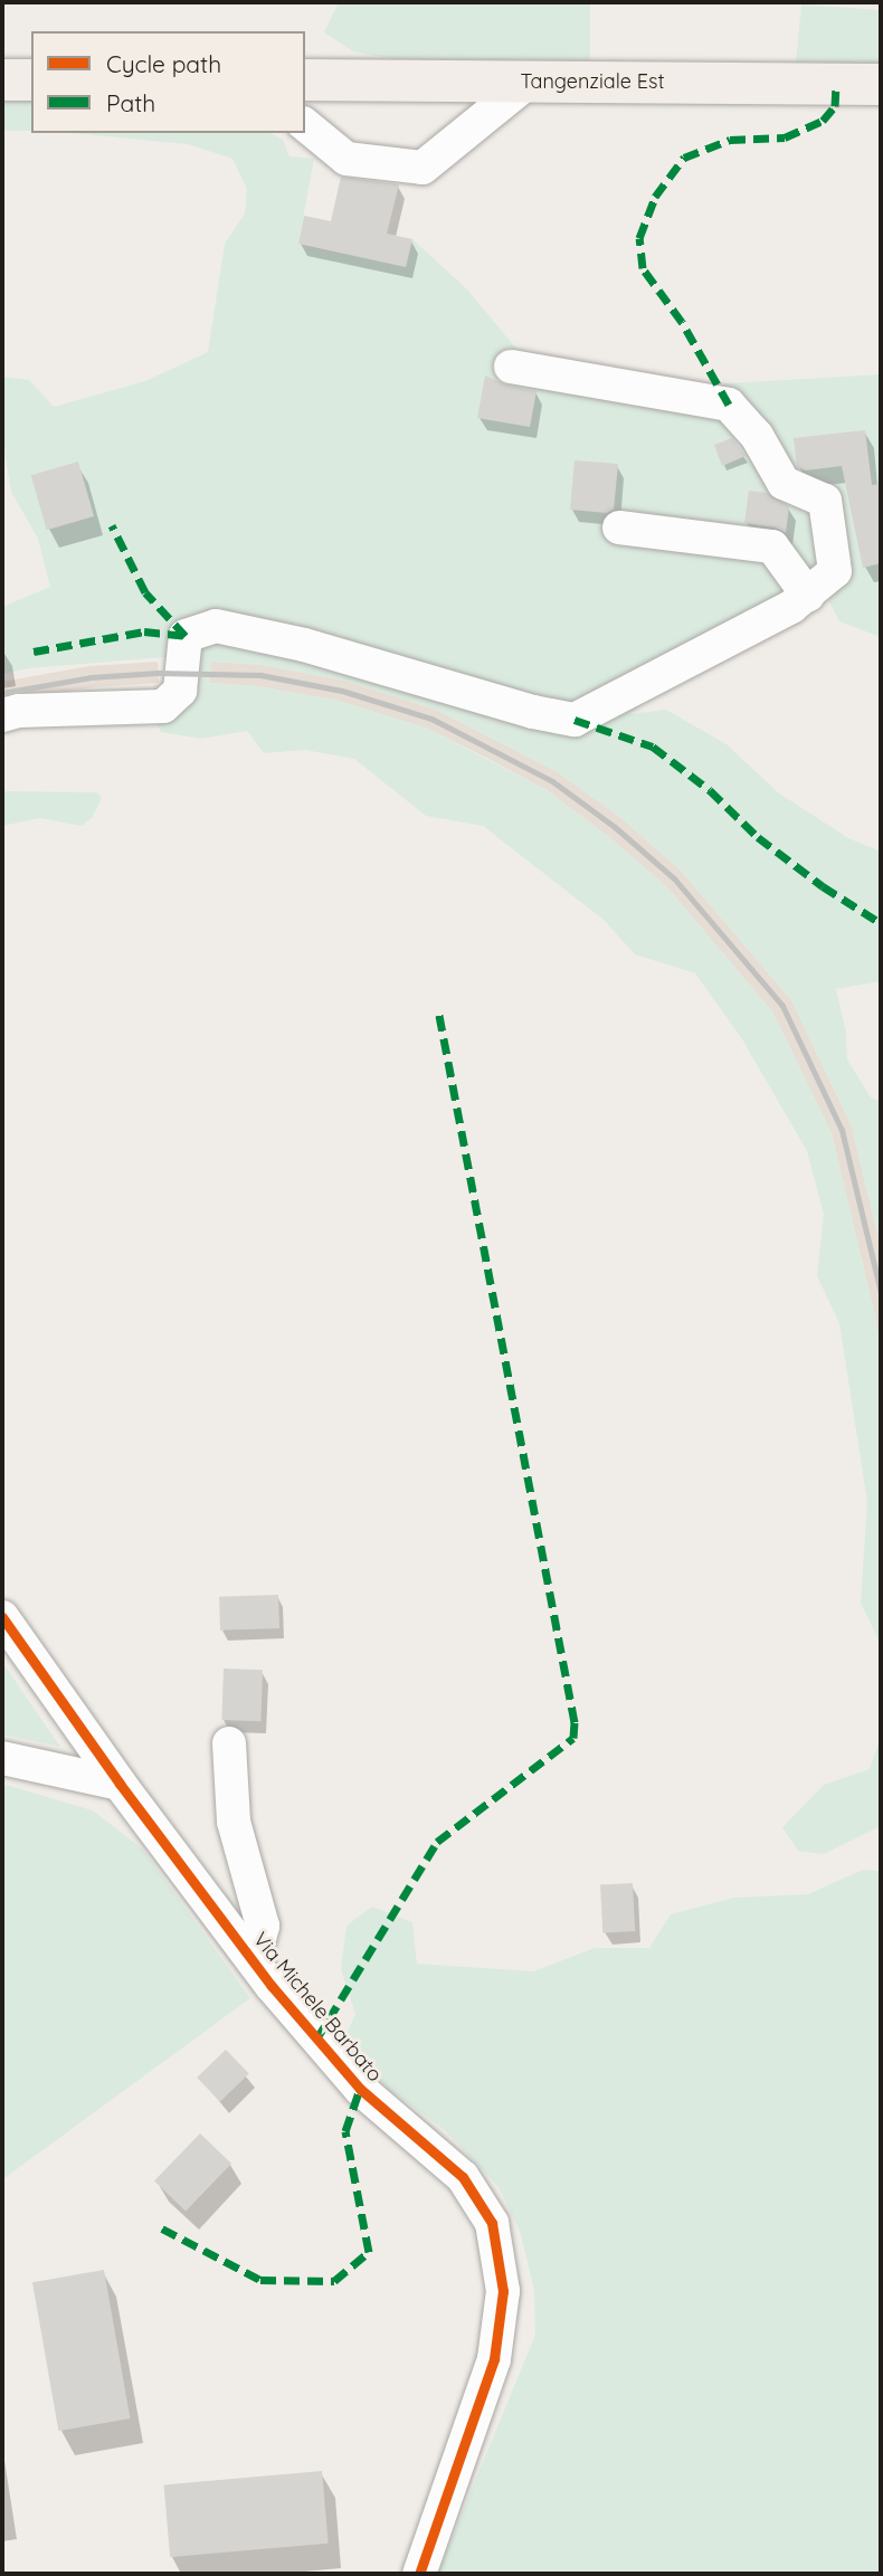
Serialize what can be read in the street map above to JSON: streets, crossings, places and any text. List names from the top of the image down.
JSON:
{
  "streets": {
    "main road": ["Tangenziale Est"],
    "street": ["Via Michele Barbato"]
  },
  "legend": ["Cycle path", "Path"]
}
